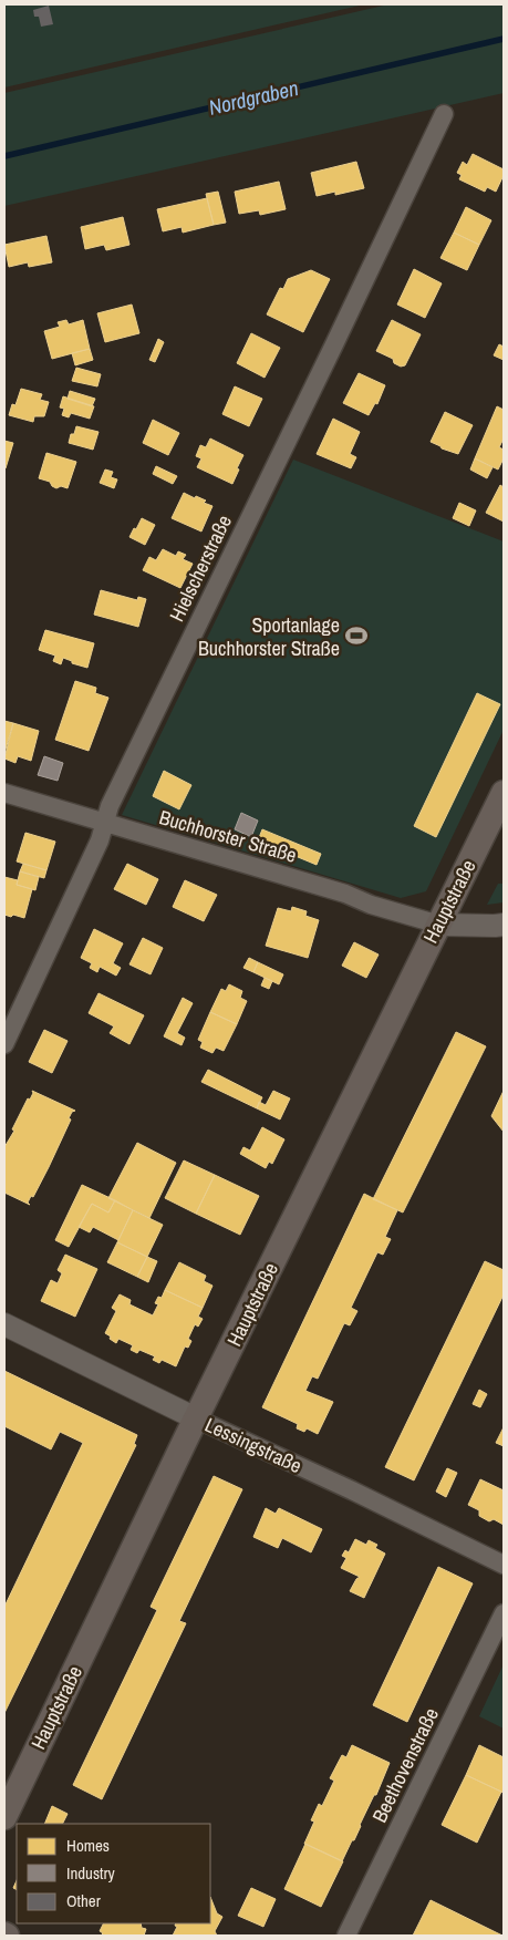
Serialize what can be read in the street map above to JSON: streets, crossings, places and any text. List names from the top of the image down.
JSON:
{
  "streets": {
    "main road": ["Hauptstraße"],
    "street": [
      "Hielscherstraße",
      "Buchhorster Straße",
      "Lessingstraße",
      "Beethovenstraße"
    ]
  },
  "crossings": [
    ["Hielscherstraße", "Buchhorster Straße"],
    ["Buchhorster Straße", "Hauptstraße"],
    ["Hauptstraße", "Lessingstraße"]
  ],
  "water": ["Nordgraben"],
  "places": {
    "sports": ["Sportanlage Buchhorster Straße"]
  },
  "legend": ["Homes", "Industry", "Other"]
}
